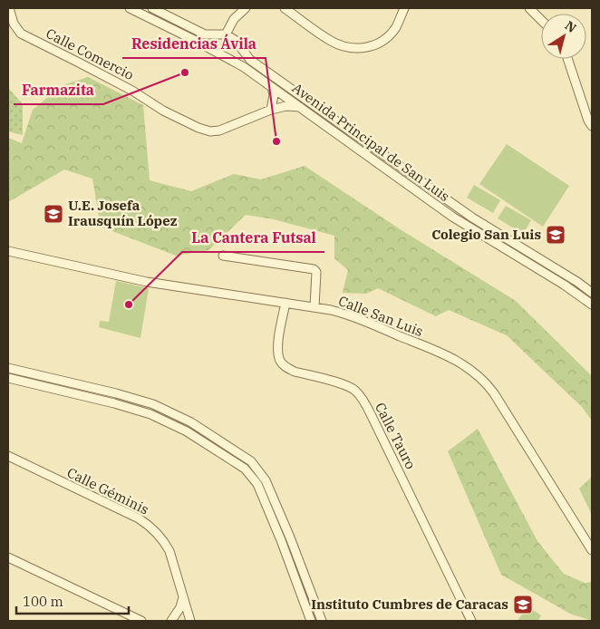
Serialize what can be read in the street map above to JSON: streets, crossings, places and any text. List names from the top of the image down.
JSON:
{
  "streets": {
    "street": [
      "Calle Comercio",
      "Avenida Principal de San Luis",
      "Calle San Luis",
      "Calle Tauro",
      "Calle Géminis"
    ]
  },
  "crossings": [
    ["Calle Comercio", "Avenida Principal de San Luis"],
    ["Calle San Luis", "Calle Tauro"]
  ],
  "places": {
    "other": ["Farmazita", "Residencias Ávila", "La Cantera Futsal"],
    "school or university": ["U.E. Josefa Irausquín López", "Colegio San Luis", "Instituto Cumbres de Caracas"]
  },
  "scale_bar": "100 m",
  "north": "top right"
}
